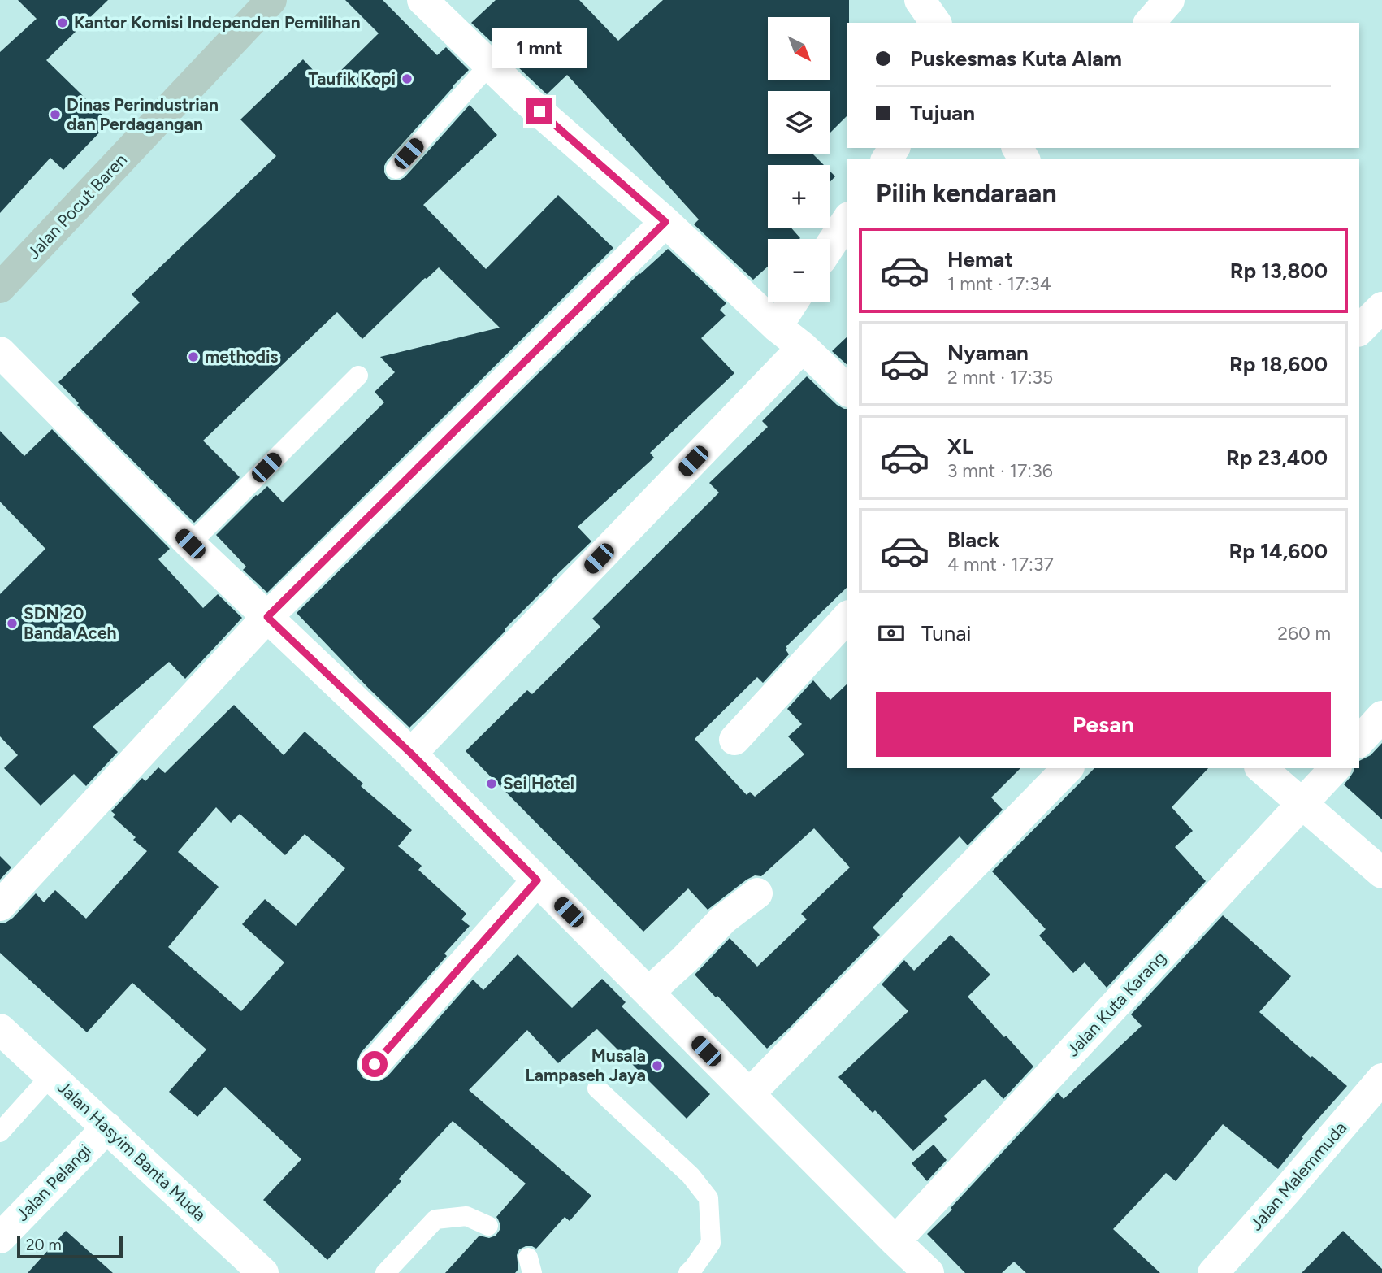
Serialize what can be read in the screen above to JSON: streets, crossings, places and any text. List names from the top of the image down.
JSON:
{
  "streets": {
    "main road": ["Jalan Pocut Baren"],
    "street": [
      "Jalan Kuta Karang",
      "Jalan Hasyim Banta Muda",
      "Jalan Malemmuda",
      "Jalan Pelangi"
    ]
  },
  "crossings": [
    ["Jalan Hasyim Banta Muda", "Jalan Pelangi"]
  ],
  "places": [
    "Kantor Komisi Independen Pemilihan",
    "Taufik Kopi",
    "Dinas Perindustrian dan Perdagangan",
    "methodis",
    "SDN 20 Banda Aceh",
    "Sei Hotel",
    "Musala Lampaseh Jaya"
  ],
  "scale_bar": "20 m",
  "north": "bottom right",
  "page": {
    "map_buttons": ["+", "−"],
    "banner": ["Puskesmas Kuta Alam", "Tujuan"],
    "bubble": "1 mnt",
    "heading": "Pilih kendaraan",
    "list": [
      {
        "name": "Hemat",
        "note": "1 mnt · 17:34",
        "value": "Rp 13,800"
      },
      {
        "name": "Nyaman",
        "note": "2 mnt · 17:35",
        "value": "Rp 18,600"
      },
      {
        "name": "XL",
        "note": "3 mnt · 17:36",
        "value": "Rp 23,400"
      },
      {
        "name": "Black",
        "note": "4 mnt · 17:37",
        "value": "Rp 14,600"
      }
    ],
    "pay": ["Tunai", "260 m"],
    "buttons": "Pesan",
    "scale": "20 m"
  }
}
